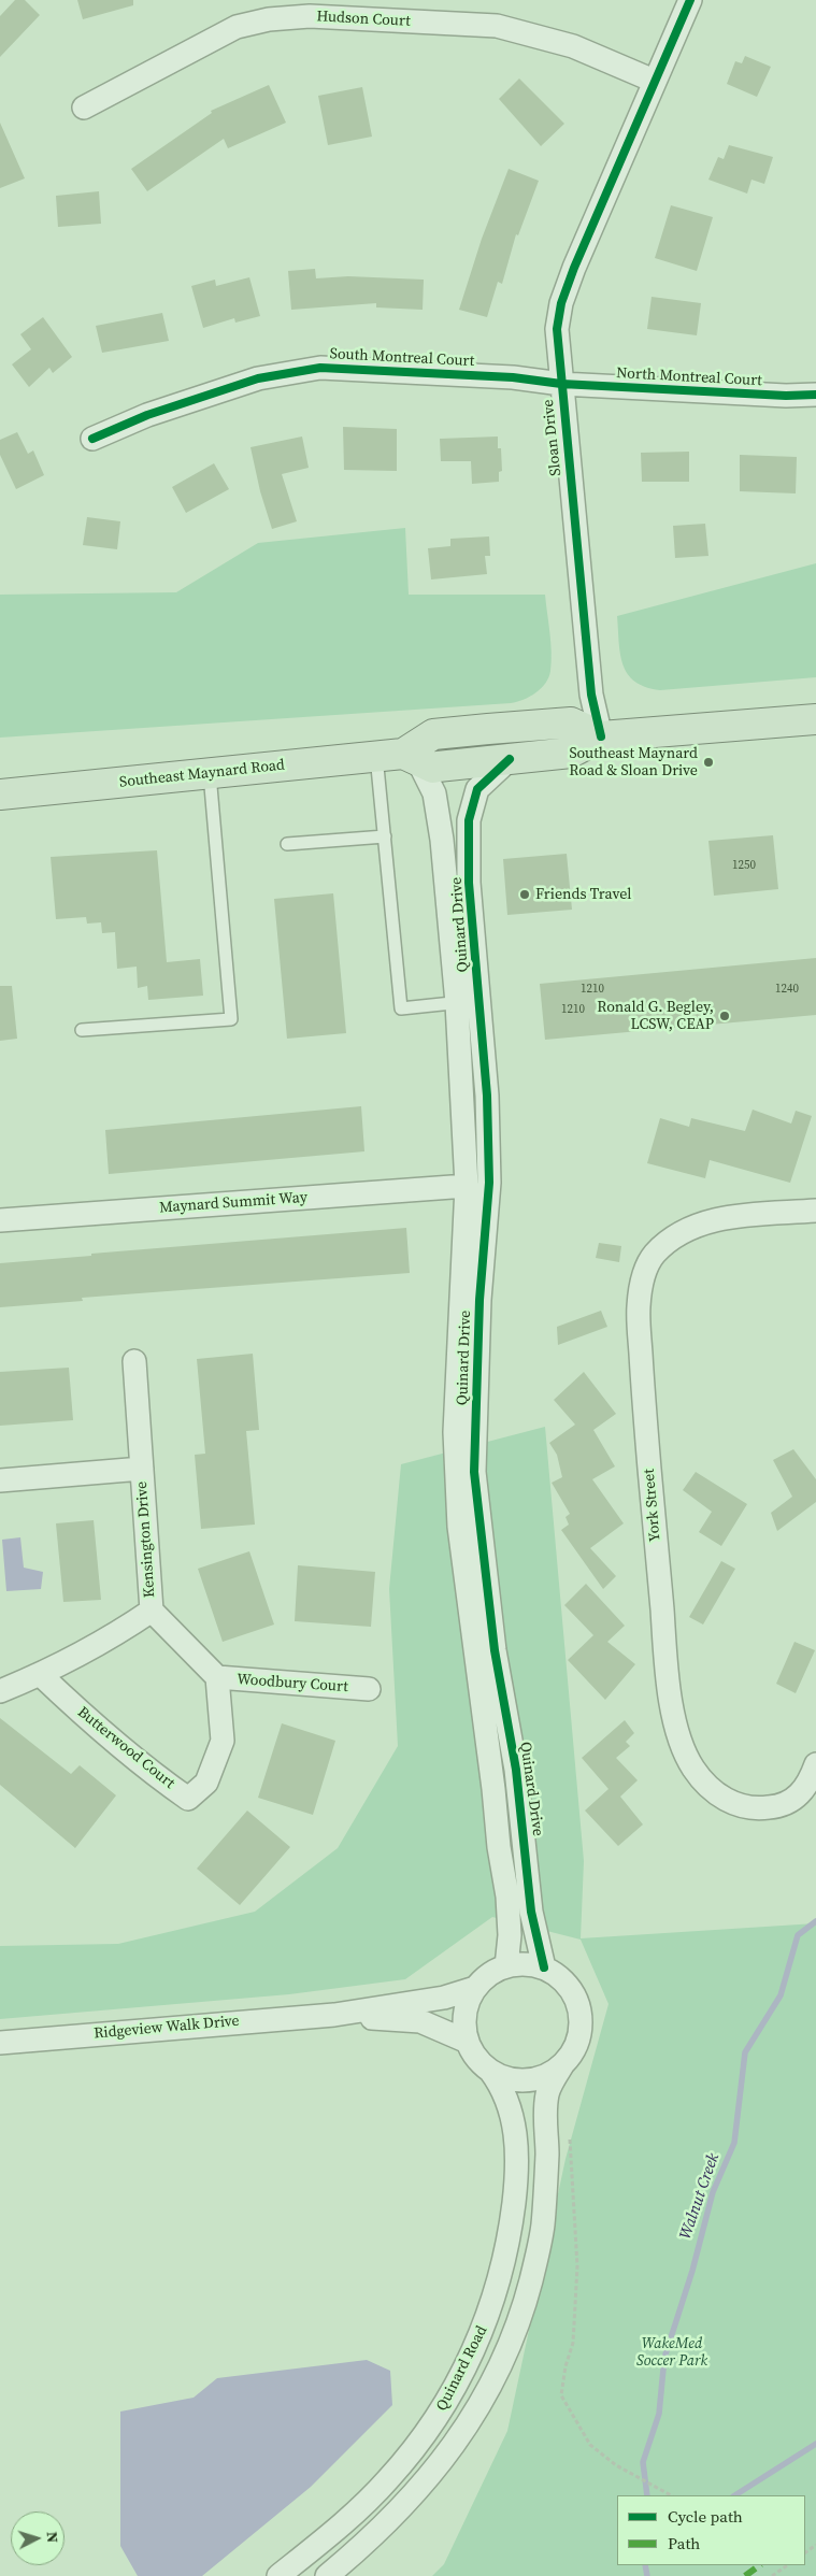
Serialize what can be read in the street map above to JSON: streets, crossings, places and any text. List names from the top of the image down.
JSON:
{
  "streets": {
    "main road": ["Southeast Maynard Road"],
    "street": [
      "Hudson Court",
      "South Montreal Court",
      "North Montreal Court",
      "Sloan Drive",
      "Quinard Drive",
      "Maynard Summit Way",
      "York Street",
      "Kensington Drive",
      "Woodbury Court",
      "Butterwood Court",
      "Ridgeview Walk Drive",
      "Quinard Road"
    ]
  },
  "crossings": [
    ["Hudson Court", "Sloan Drive"],
    ["South Montreal Court", "North Montreal Court"],
    ["South Montreal Court", "Sloan Drive"],
    ["North Montreal Court", "Sloan Drive"],
    ["Sloan Drive", "Southeast Maynard Road"],
    ["Southeast Maynard Road", "Quinard Drive"],
    ["Quinard Drive", "Maynard Summit Way"],
    ["Quinard Drive", "Ridgeview Walk Drive"],
    ["Quinard Drive", "Quinard Road"],
    ["Kensington Drive", "Butterwood Court"],
    ["Woodbury Court", "Butterwood Court"],
    ["Ridgeview Walk Drive", "Quinard Road"]
  ],
  "water": ["Walnut Creek"],
  "parks": ["WakeMed Soccer Park"],
  "places": ["Southeast Maynard Road & Sloan Drive", "Friends Travel", "Ronald G. Begley, LCSW, CEAP"],
  "house_numbers": [
    "1250",
    "1210",
    "1240",
    "1210"
  ],
  "legend": ["Cycle path", "Path"],
  "north": "right"
}
